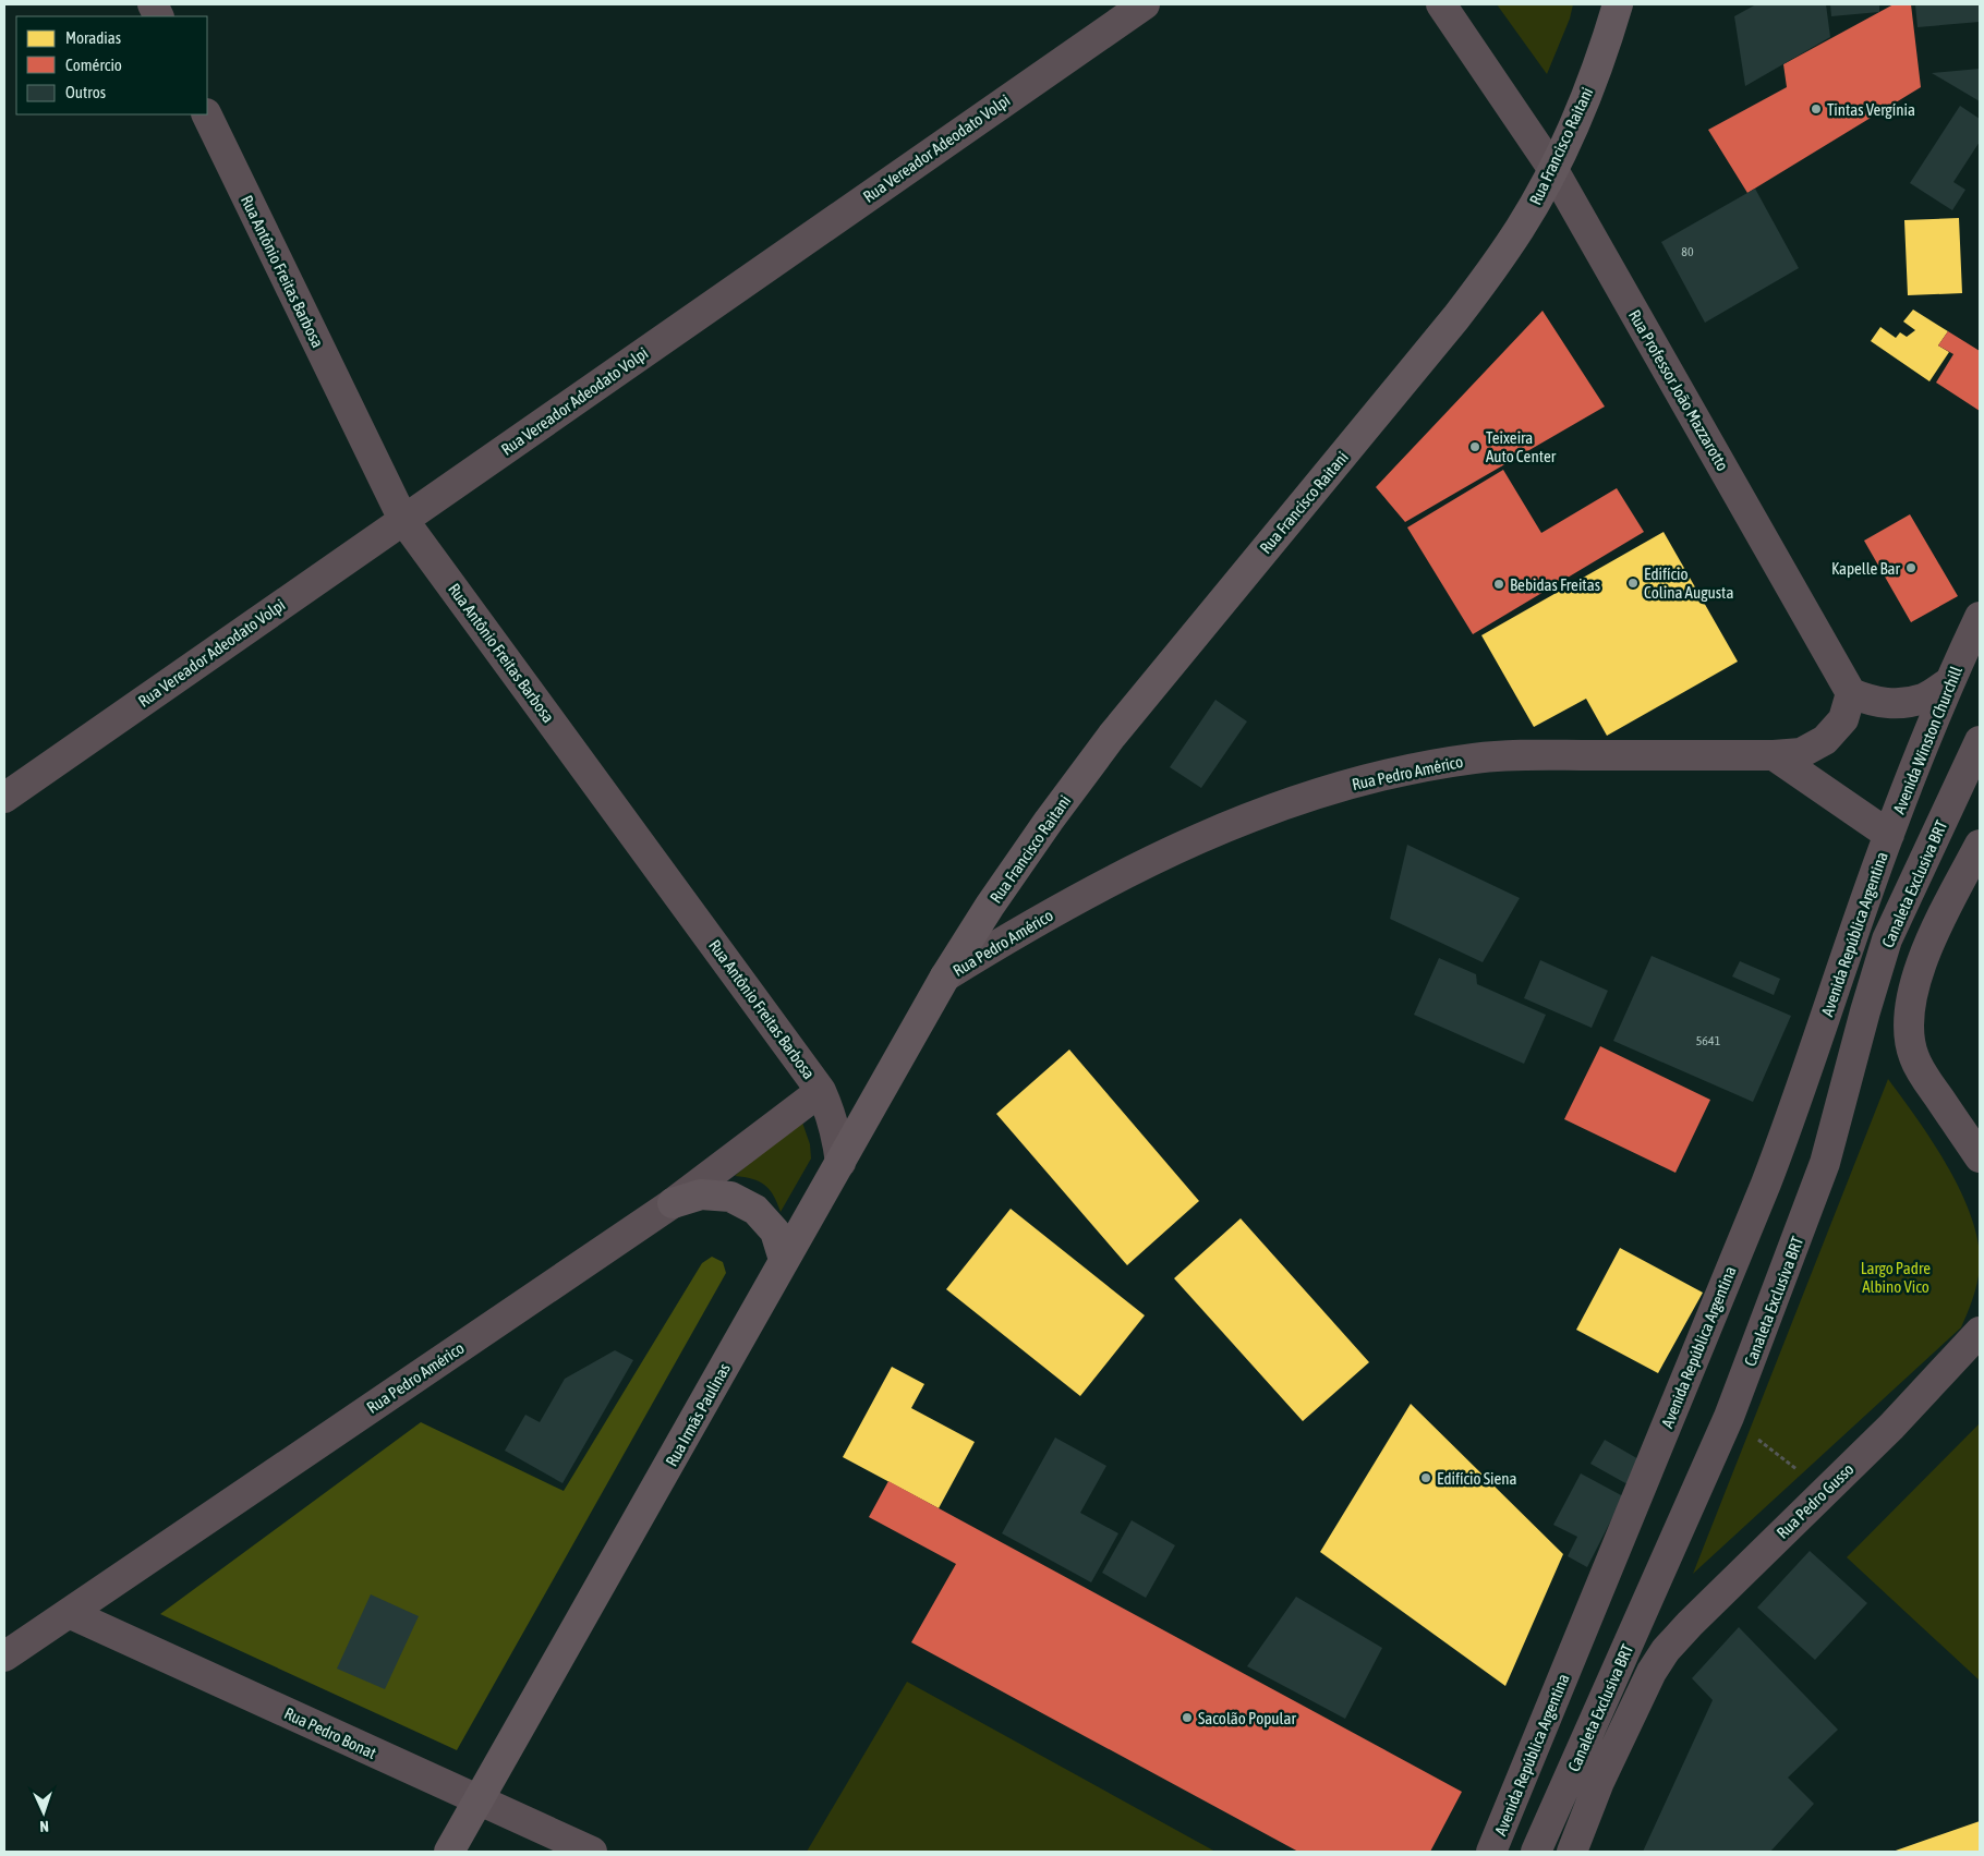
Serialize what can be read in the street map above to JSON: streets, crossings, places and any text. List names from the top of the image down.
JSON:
{
  "streets": {
    "main road": ["Rua Francisco Raitani", "Rua Irmãs Paulinas"],
    "street": [
      "Rua Vereador Adeodato Volpi",
      "Rua Antônio Freitas Barbosa",
      "Rua Professor João Mazzarotto",
      "Avenida Winston Churchill",
      "Rua Pedro Américo",
      "Canaleta Exclusiva BRT",
      "Avenida República Argentina",
      "Rua Pedro Gusso",
      "Rua Pedro Bonat"
    ]
  },
  "crossings": [
    ["Rua Francisco Raitani", "Rua Professor João Mazzarotto"],
    ["Rua Francisco Raitani", "Rua Pedro Américo"],
    ["Rua Francisco Raitani", "Rua Irmãs Paulinas"],
    ["Rua Vereador Adeodato Volpi", "Rua Antônio Freitas Barbosa"],
    ["Rua Antônio Freitas Barbosa", "Rua Pedro Américo"],
    ["Rua Antônio Freitas Barbosa", "Rua Irmãs Paulinas"],
    ["Rua Professor João Mazzarotto", "Rua Pedro Américo"],
    ["Avenida Winston Churchill", "Avenida República Argentina"],
    ["Rua Pedro Américo", "Rua Irmãs Paulinas"],
    ["Rua Pedro Américo", "Rua Pedro Bonat"],
    ["Rua Irmãs Paulinas", "Rua Pedro Bonat"]
  ],
  "parks": ["Largo Padre Albino Vico"],
  "places": [
    "Tintas Vergínia",
    "Teixeira Auto Center",
    "Kapelle Bar",
    "Edifício Colina Augusta",
    "Bebidas Freitas",
    "Edifício Siena",
    "Sacolão Popular"
  ],
  "house_numbers": ["80", "5641"],
  "legend": ["Moradias", "Comércio", "Outros"],
  "north": "bottom"
}
